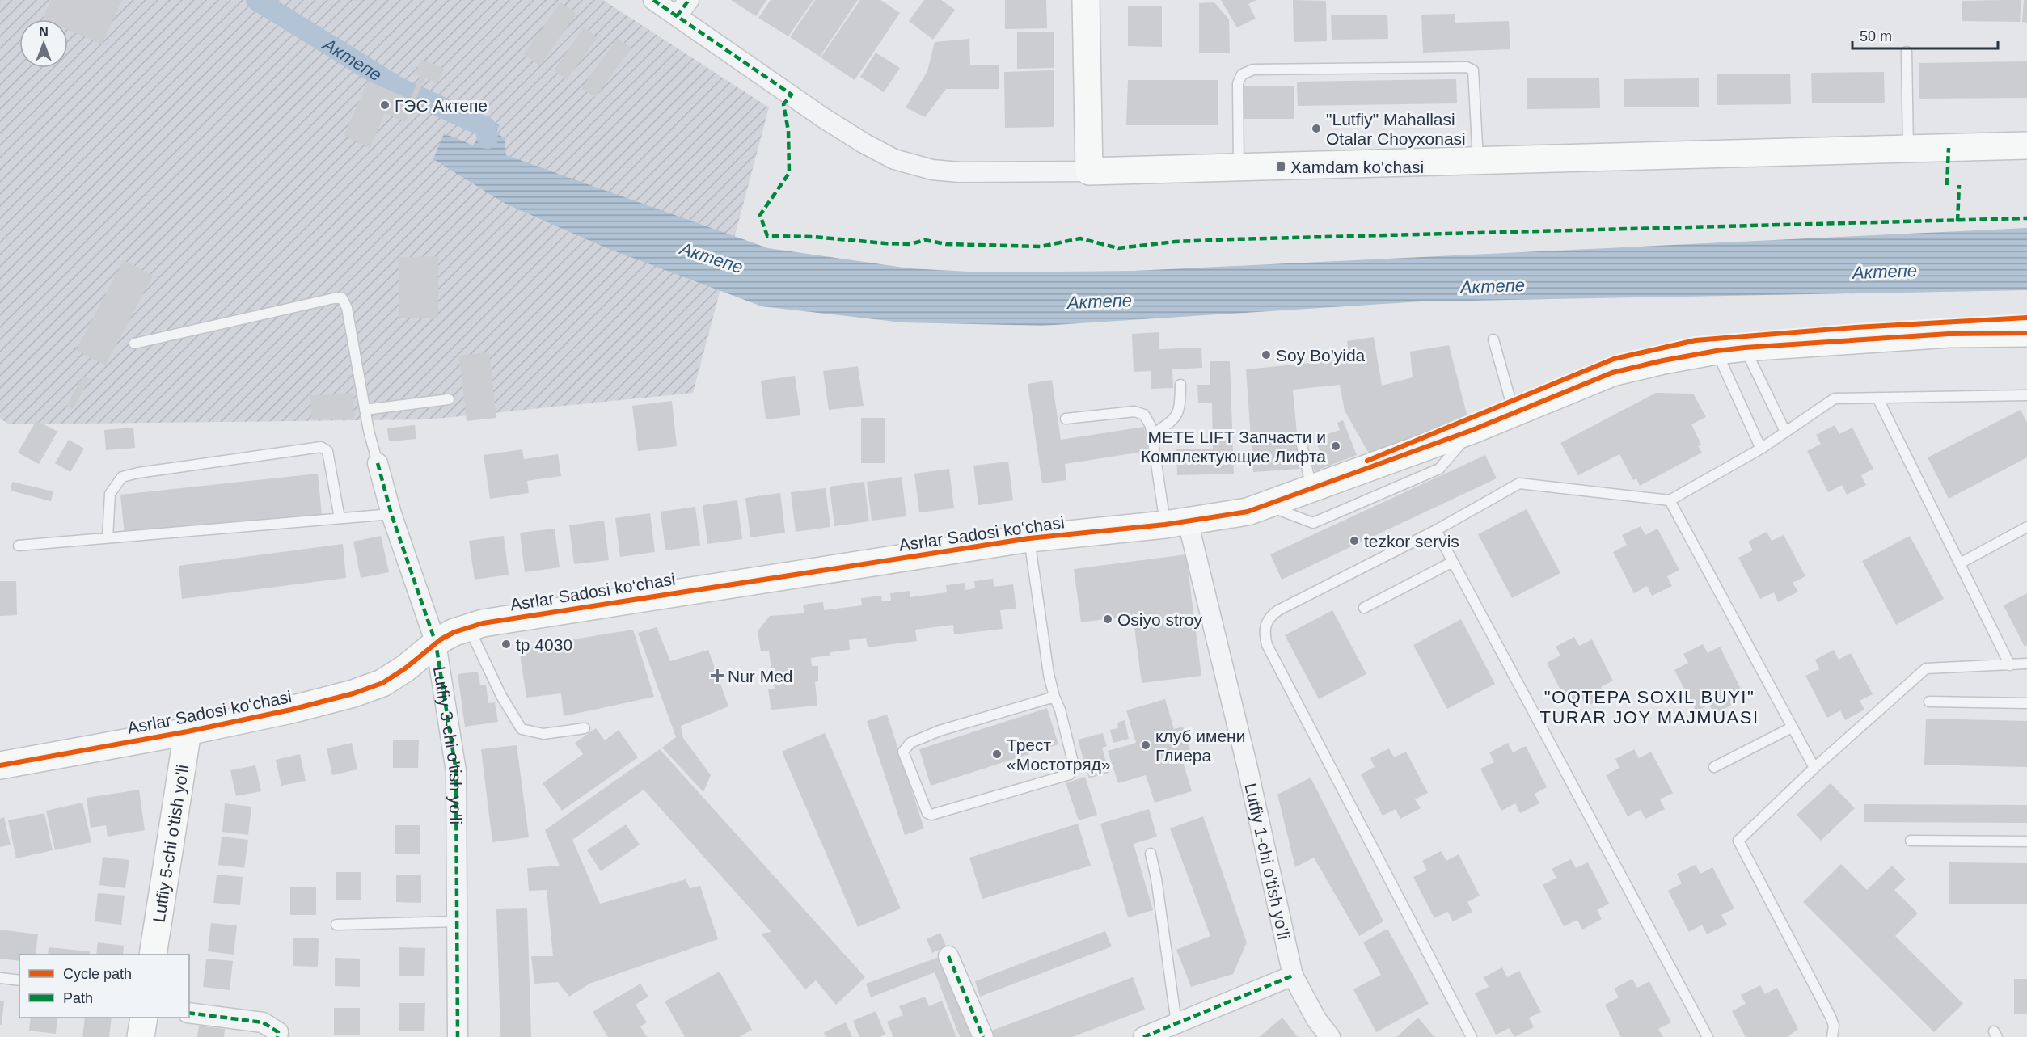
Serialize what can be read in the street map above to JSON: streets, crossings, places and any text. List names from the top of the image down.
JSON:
{
  "streets": {
    "street": [
      "Asrlar Sadosi ko‘chasi",
      "Lutfiy 3-chi o'tish yo'li",
      "Lutfiy 5-chi o'tish yo'li",
      "Lutfiy 1-chi o'tish yo'li"
    ]
  },
  "crossings": [
    ["Asrlar Sadosi ko‘chasi", "Lutfiy 3-chi o'tish yo'li"],
    ["Asrlar Sadosi ko‘chasi", "Lutfiy 5-chi o'tish yo'li"],
    ["Asrlar Sadosi ko‘chasi", "Lutfiy 1-chi o'tish yo'li"]
  ],
  "districts": ["\"OQTEPA SOXIL BUYI\" TURAR JOY MAJMUASI"],
  "water": ["Актепе"],
  "places": {
    "other": [
      "ГЭС Актепe",
      "\"Lutfiy\" Mahallasi Otalar Choyxonasi",
      "Soy Bo'yida",
      "METE LIFT Запчасти и Комплектующие Лифта",
      "tezkor servis",
      "Osiyo stroy",
      "tp 4030",
      "клуб имени Глиера",
      "Трест «Мостотряд»"
    ],
    "transit": ["Xamdam ko'chasi"],
    "health": ["Nur Med"]
  },
  "legend": ["Cycle path", "Path"],
  "scale_bar": "50 m",
  "north": "top"
}
